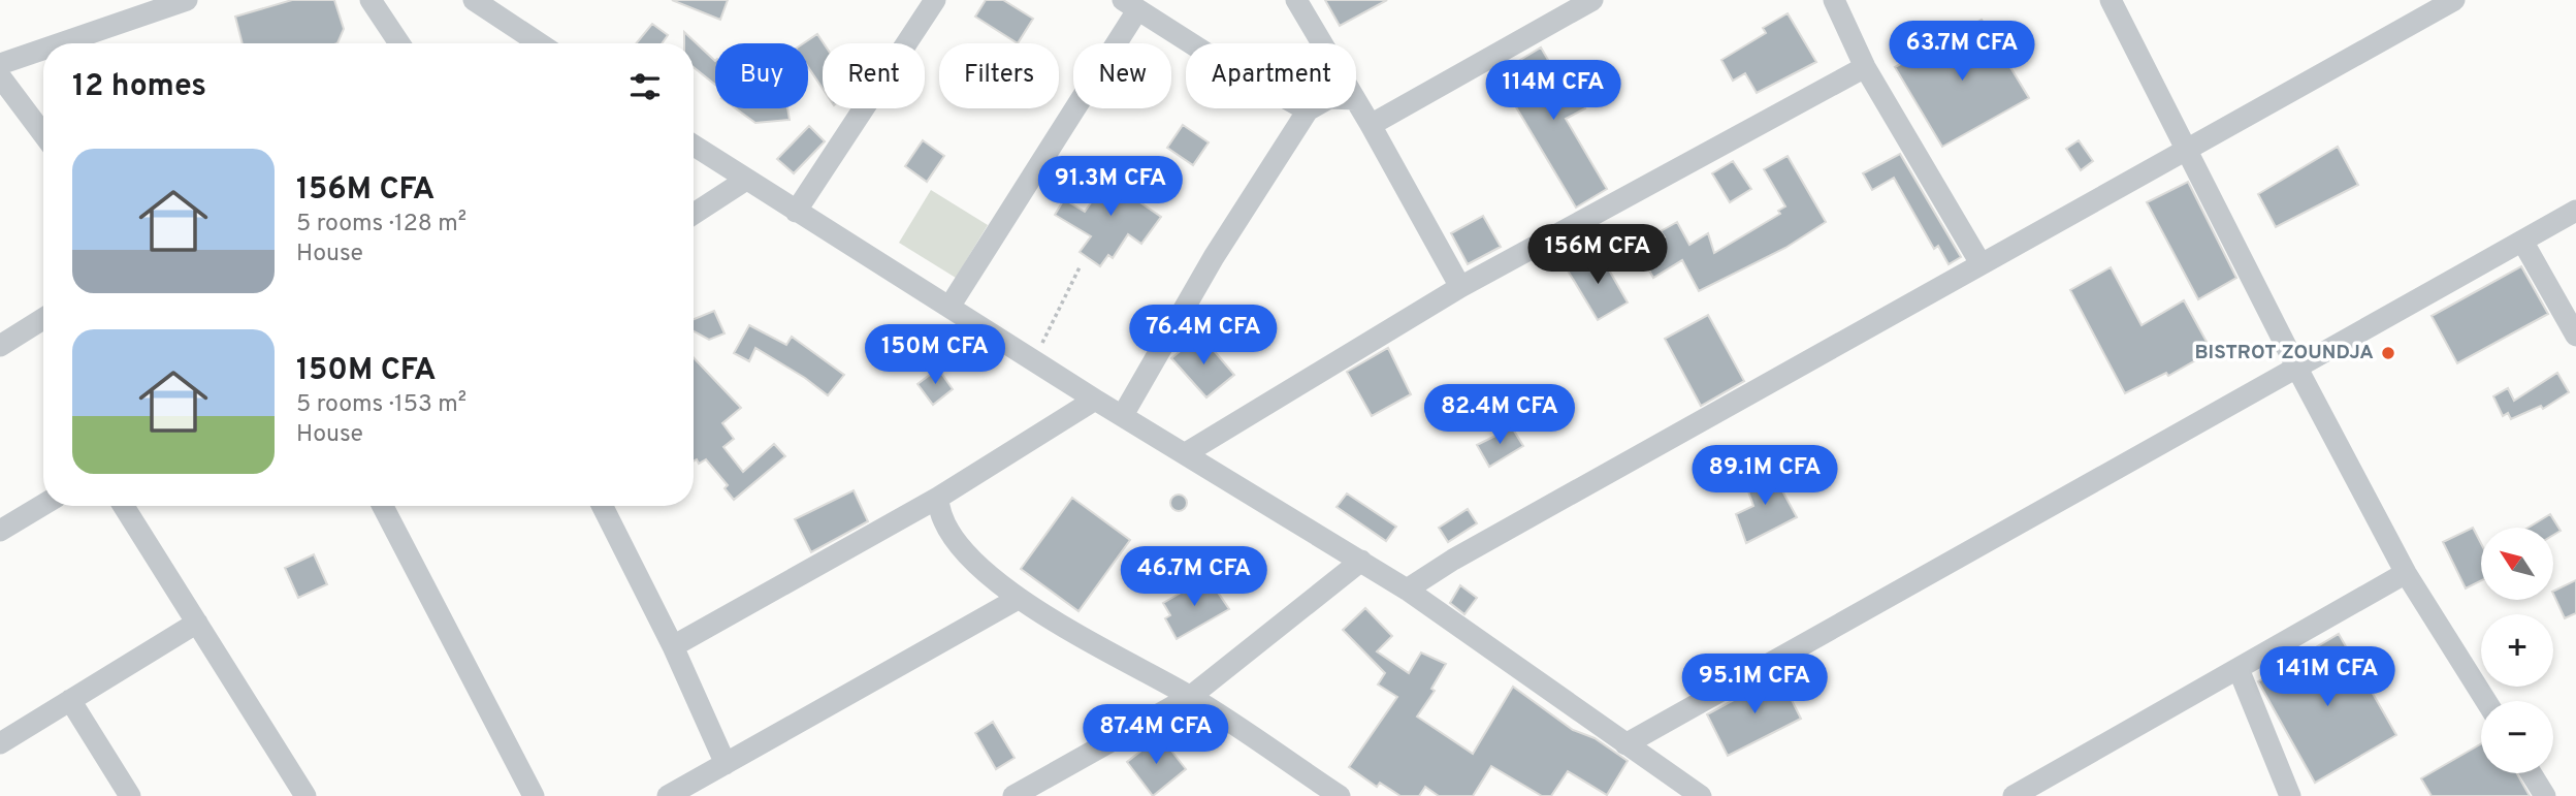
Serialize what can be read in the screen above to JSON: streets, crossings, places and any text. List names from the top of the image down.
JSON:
{
  "places": ["BISTROT ZOUNDJA"],
  "north": "top left",
  "page": {
    "price": [
      "63.7M CFA",
      "114M CFA",
      "91.3M CFA",
      "156M CFA",
      "76.4M CFA",
      "150M CFA",
      "82.4M CFA",
      "89.1M CFA",
      "46.7M CFA",
      "141M CFA",
      "95.1M CFA",
      "87.4M CFA"
    ],
    "chip": [
      "Buy",
      "Rent",
      "Filters",
      "New",
      "Apartment"
    ],
    "heading": "12 homes",
    "list": [
      {
        "name": "156M CFA",
        "note": "5 rooms · 128 m² · House"
      },
      {
        "name": "150M CFA",
        "note": "5 rooms · 153 m² · House"
      }
    ],
    "map_buttons": ["+", "−"]
  }
}
